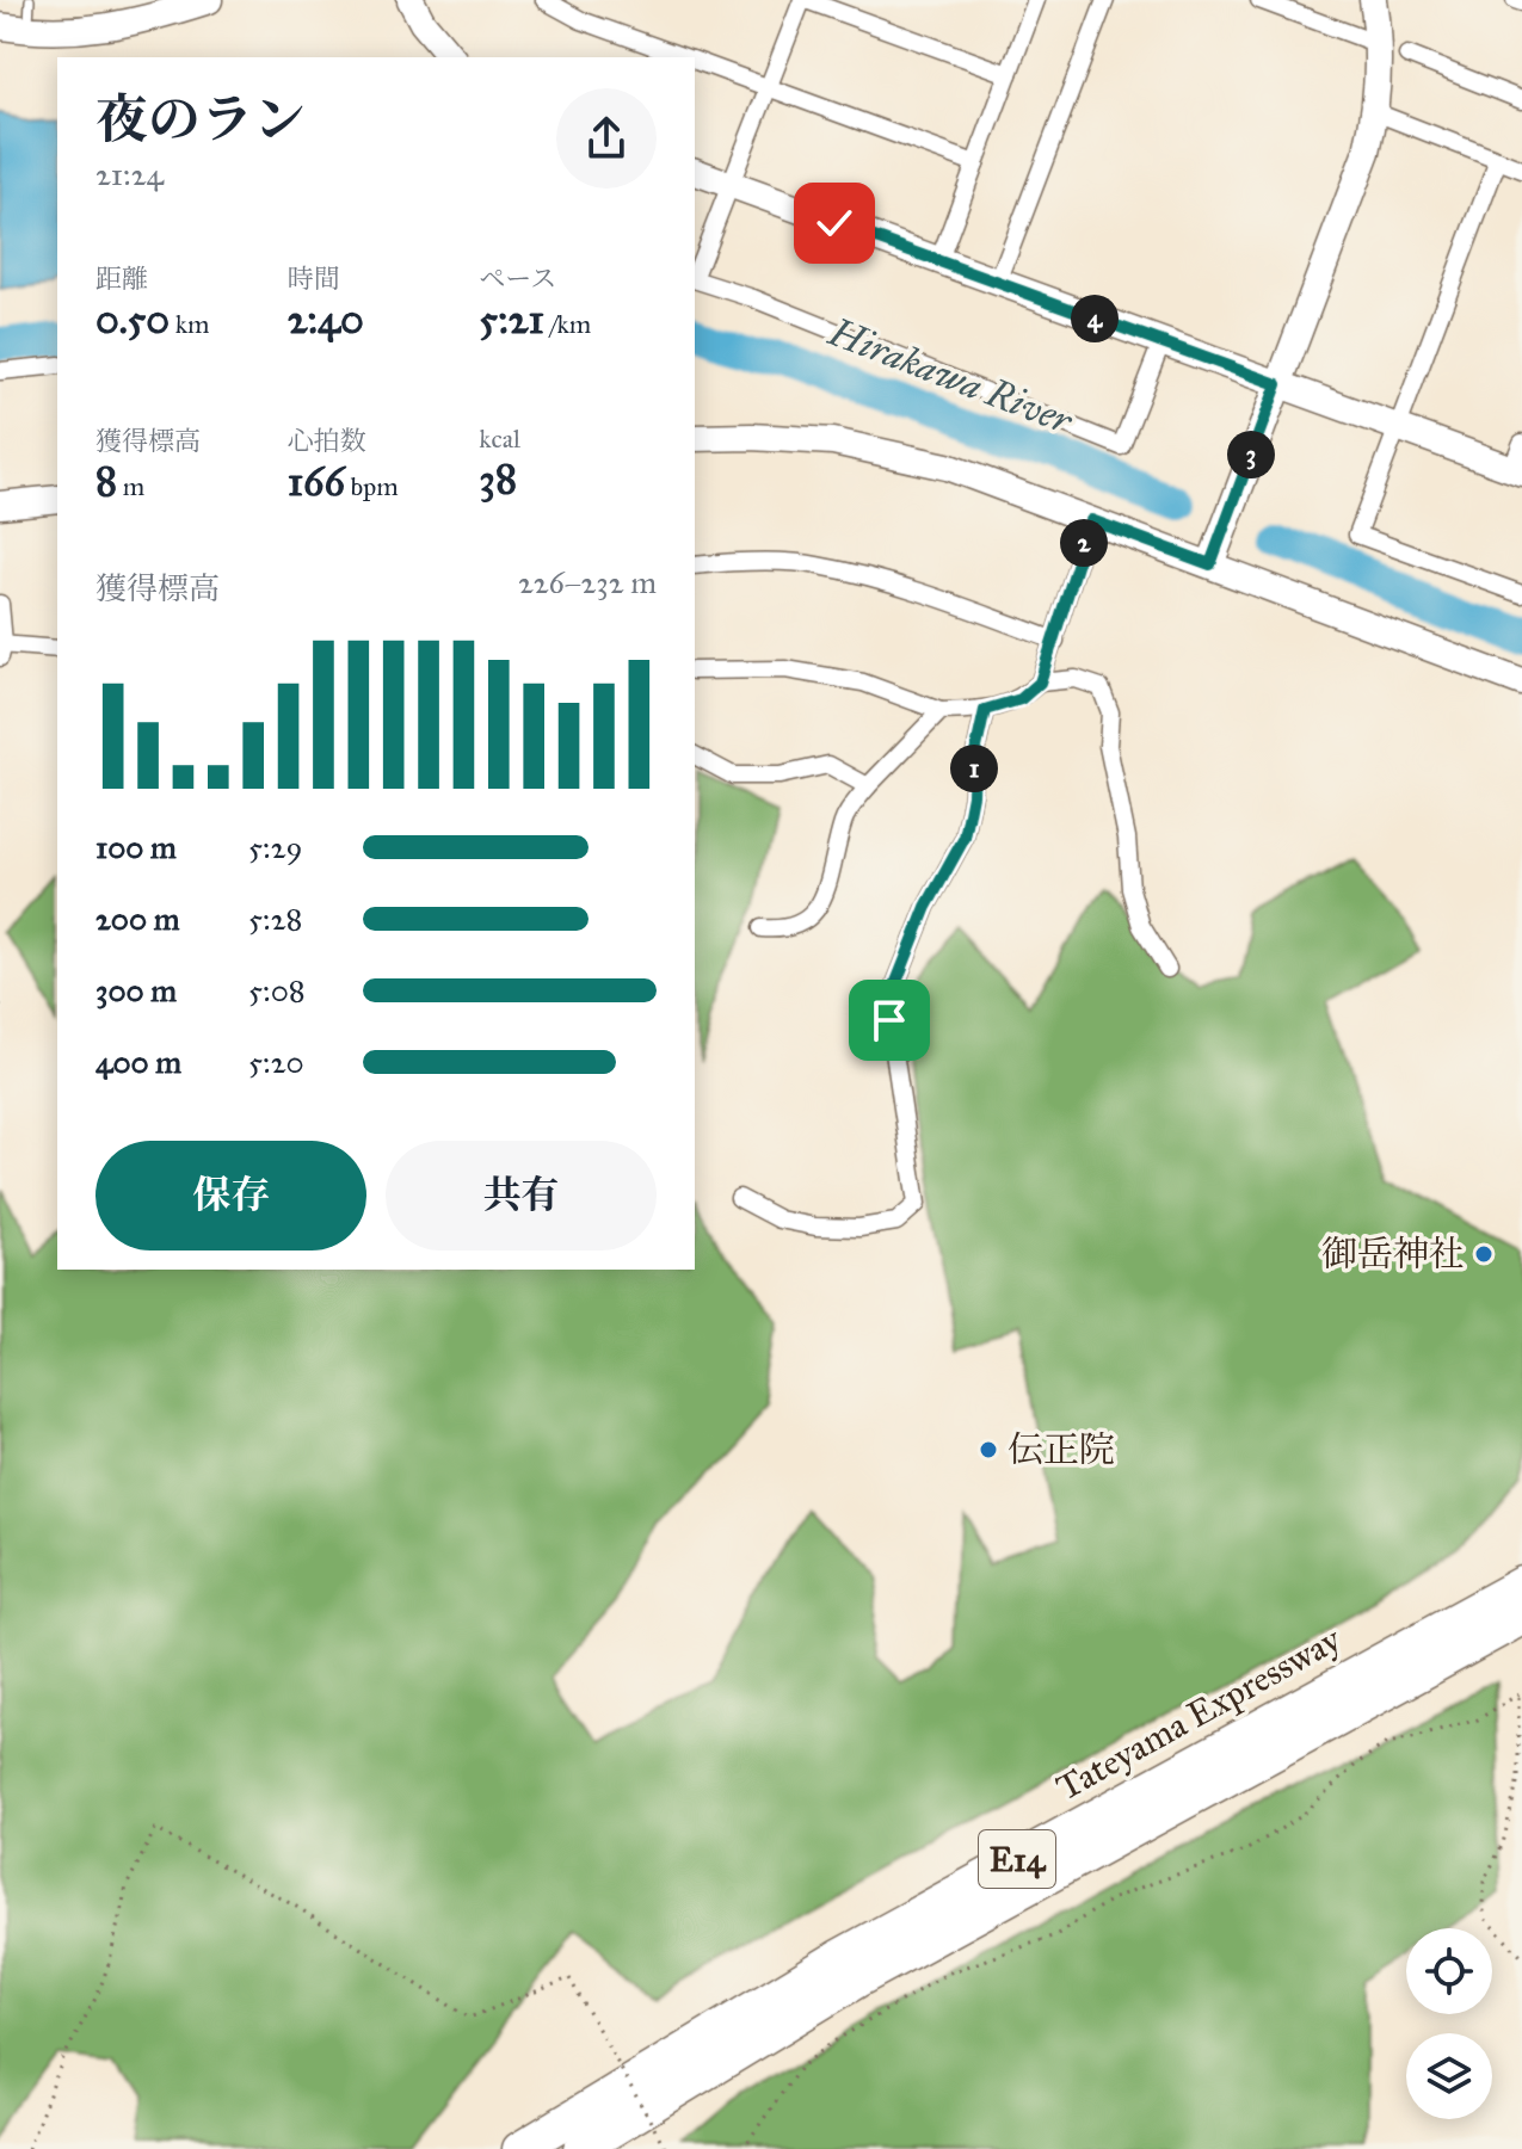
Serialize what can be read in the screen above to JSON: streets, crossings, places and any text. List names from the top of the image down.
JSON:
{
  "streets": {
    "highway": ["Tateyama Expressway", "E14"]
  },
  "water": ["Hirakawa River"],
  "places": ["御岳神社", "伝正院"],
  "page": {
    "heading": ["夜のラン", "21:24"],
    "stats": [
      ["距離", "0.50 km"],
      ["時間", "2:40"],
      ["ペース", "5:21 /km"],
      ["獲得標高", "8 m"],
      ["心拍数", "166 bpm"],
      ["kcal", "38"]
    ],
    "pins": [
      "4",
      "3",
      "2",
      "1"
    ],
    "chart": ["獲得標高", "226–232 m"],
    "list": [
      {
        "name": "100 m",
        "note": "5:29"
      },
      {
        "name": "200 m",
        "note": "5:28"
      },
      {
        "name": "300 m",
        "note": "5:08"
      },
      {
        "name": "400 m",
        "note": "5:20"
      }
    ],
    "buttons": ["保存", "共有"]
  }
}
